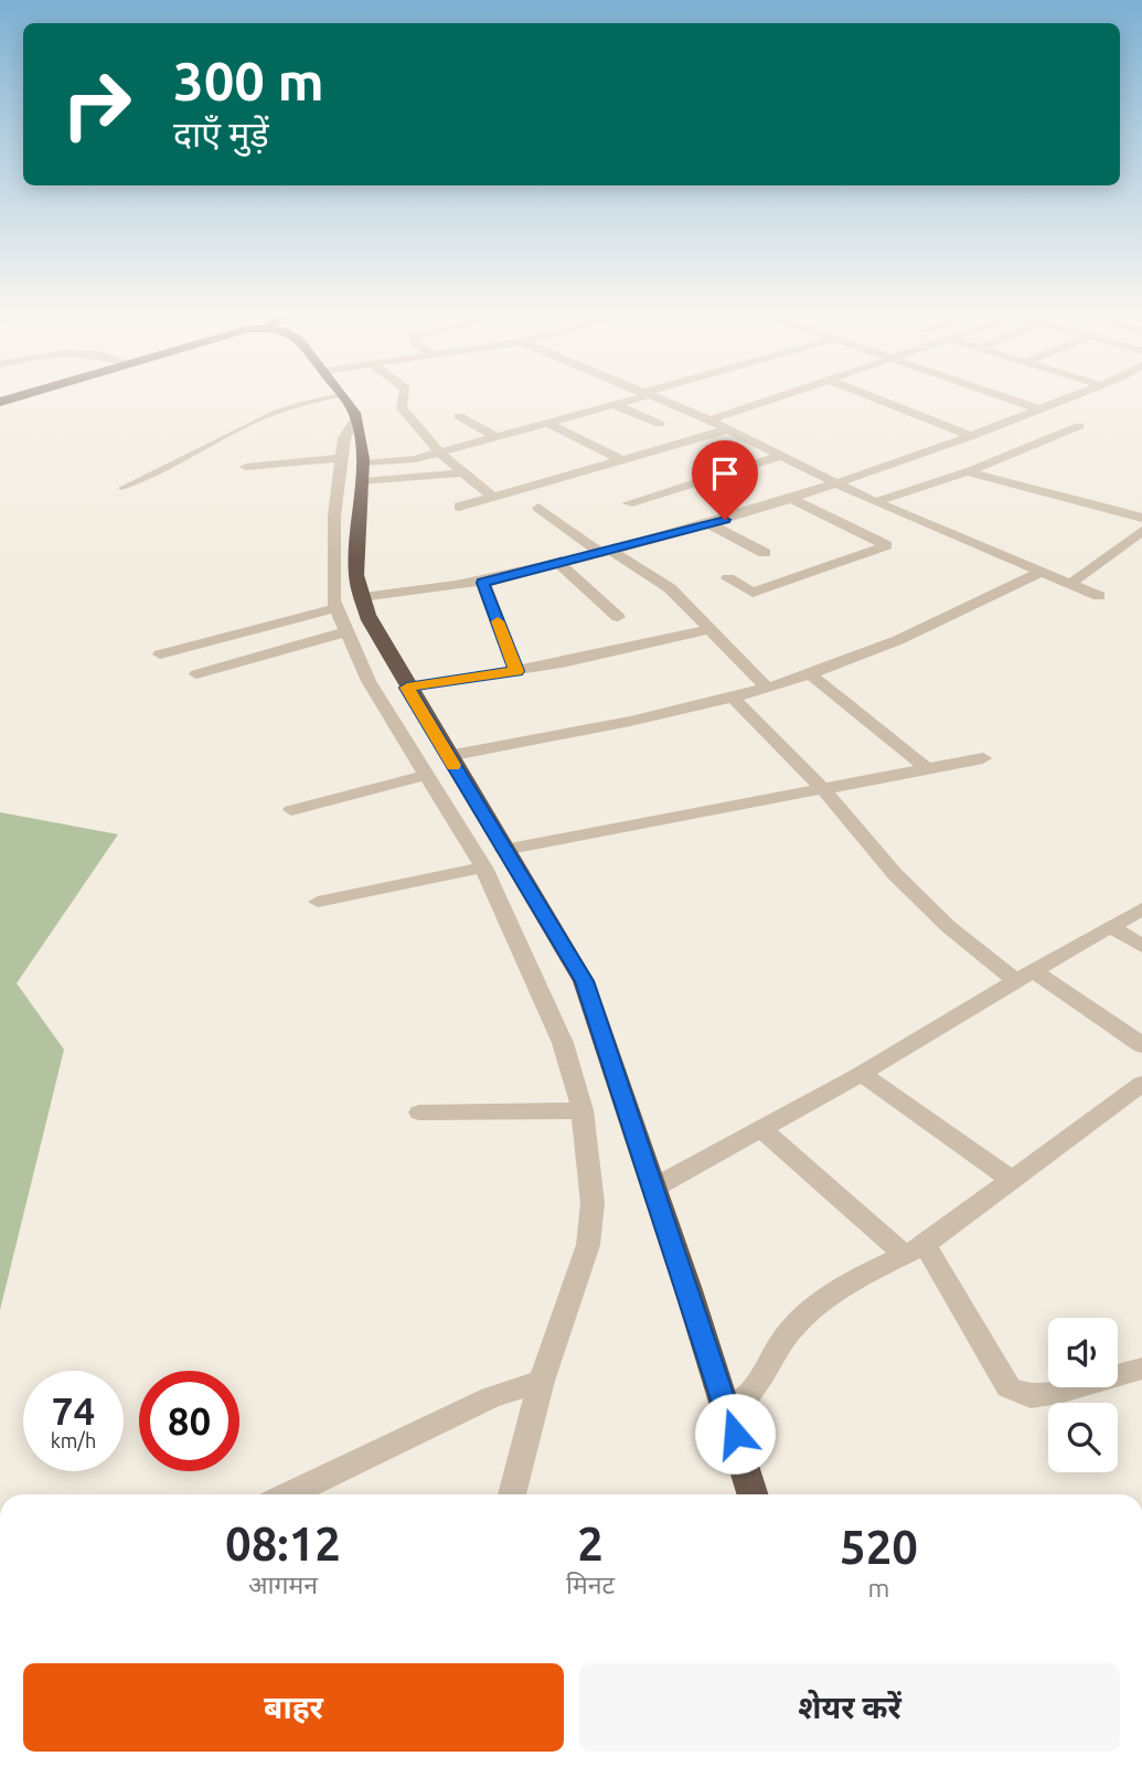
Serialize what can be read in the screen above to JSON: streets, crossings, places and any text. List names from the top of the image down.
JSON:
{
  "page": {
    "turn": ["300 m", "दाएँ मुड़ें"],
    "speed": "74 km/h",
    "limit": "80",
    "eta": [
      "08:12",
      "आगमन",
      "2",
      "मिनट",
      "520",
      "m"
    ],
    "buttons": ["बाहर", "शेयर करें"]
  }
}
